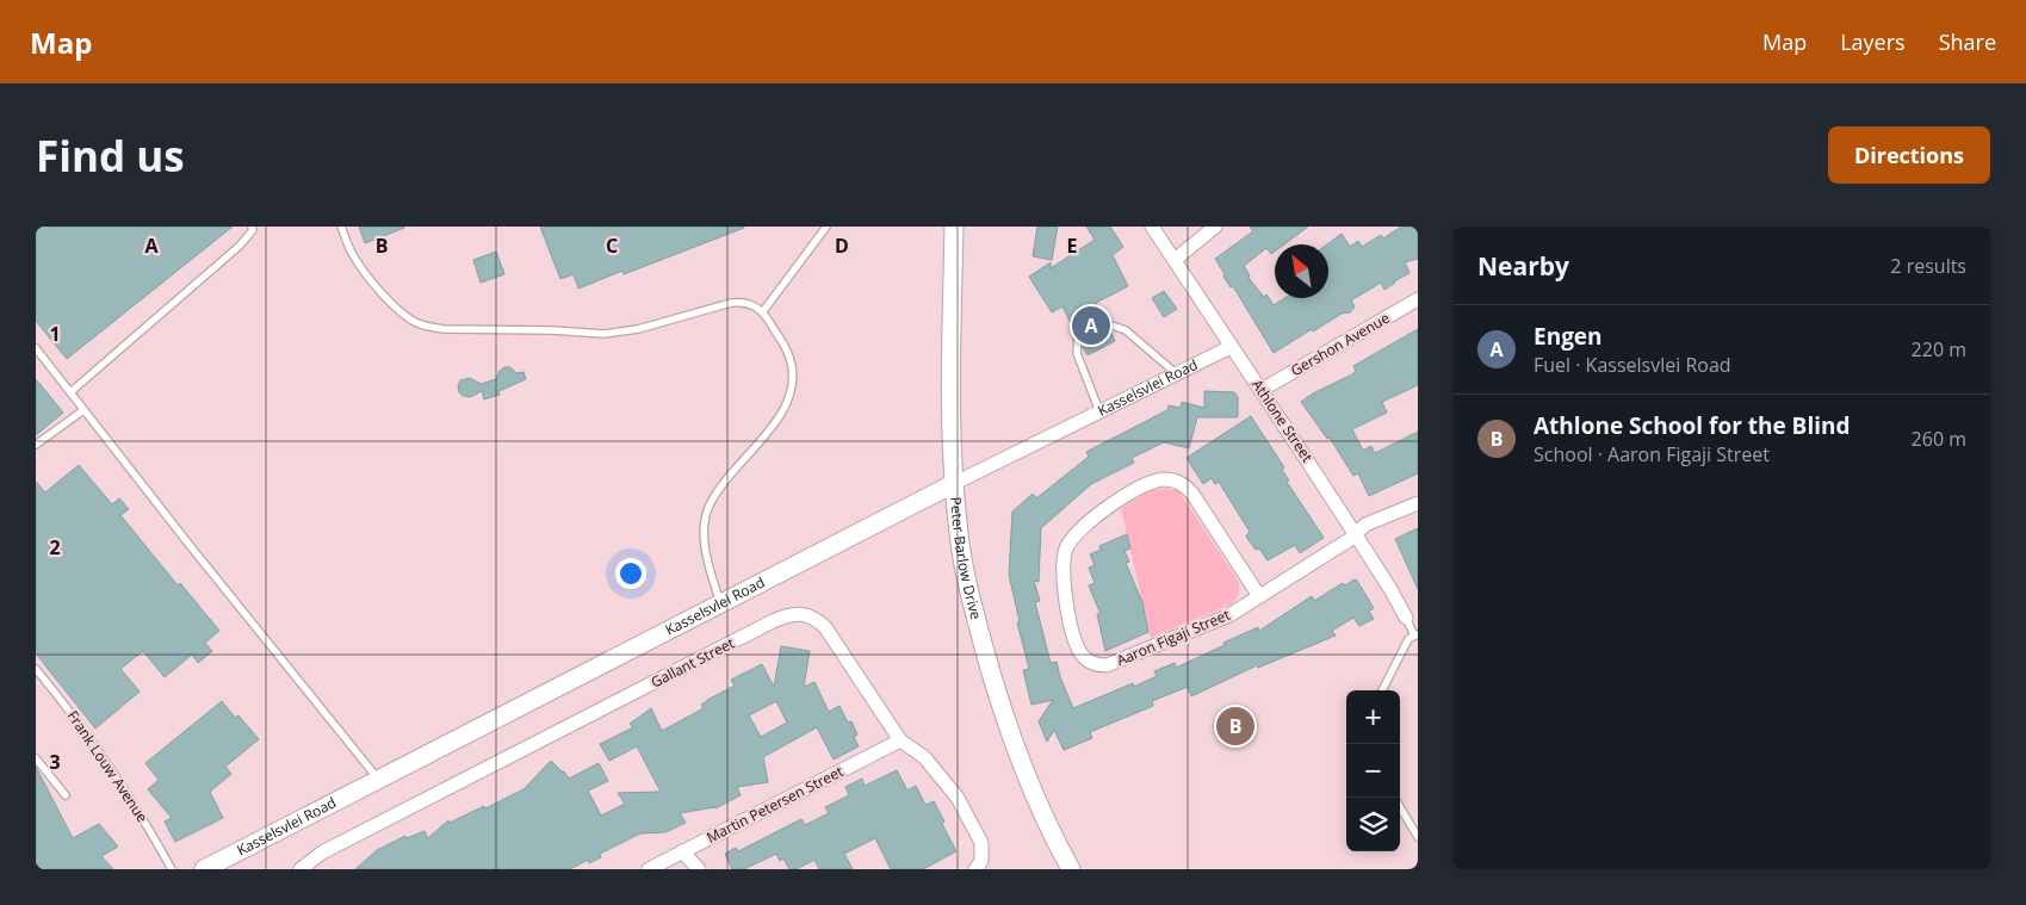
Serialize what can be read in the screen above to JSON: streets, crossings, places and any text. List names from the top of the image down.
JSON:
{
  "streets": {
    "street": [
      "Gershon Avenue",
      "Kasselsvlei Road",
      "Athlone Street",
      "Peter Barlow Drive",
      "Aaron Figaji Street",
      "Gallant Street",
      "Martin Petersen Street"
    ],
    "lane": ["Frank Louw Avenue"]
  },
  "crossings": [
    ["Gershon Avenue", "Athlone Street"],
    ["Kasselsvlei Road", "Athlone Street"],
    ["Kasselsvlei Road", "Peter Barlow Drive"],
    ["Athlone Street", "Aaron Figaji Street"],
    ["Gallant Street", "Martin Petersen Street"]
  ],
  "north": "top left",
  "page": {
    "header": "Map",
    "nav": ["Map", "Layers", "Share"],
    "buttons": "Directions",
    "title": "Find us",
    "heading": ["Nearby", "2 results"],
    "pins": ["A", "B"],
    "list": [
      {
        "mark": "A",
        "name": "Engen",
        "note": "Fuel · Kasselsvlei Road",
        "value": "220 m"
      },
      {
        "mark": "B",
        "name": "Athlone School for the Blind",
        "note": "School · Aaron Figaji Street",
        "value": "260 m"
      }
    ],
    "map_buttons": ["+", "−"]
  },
  "grid": {
    "columns": [
      "A",
      "B",
      "C",
      "D",
      "E"
    ],
    "rows": ["1", "2", "3"]
  }
}
